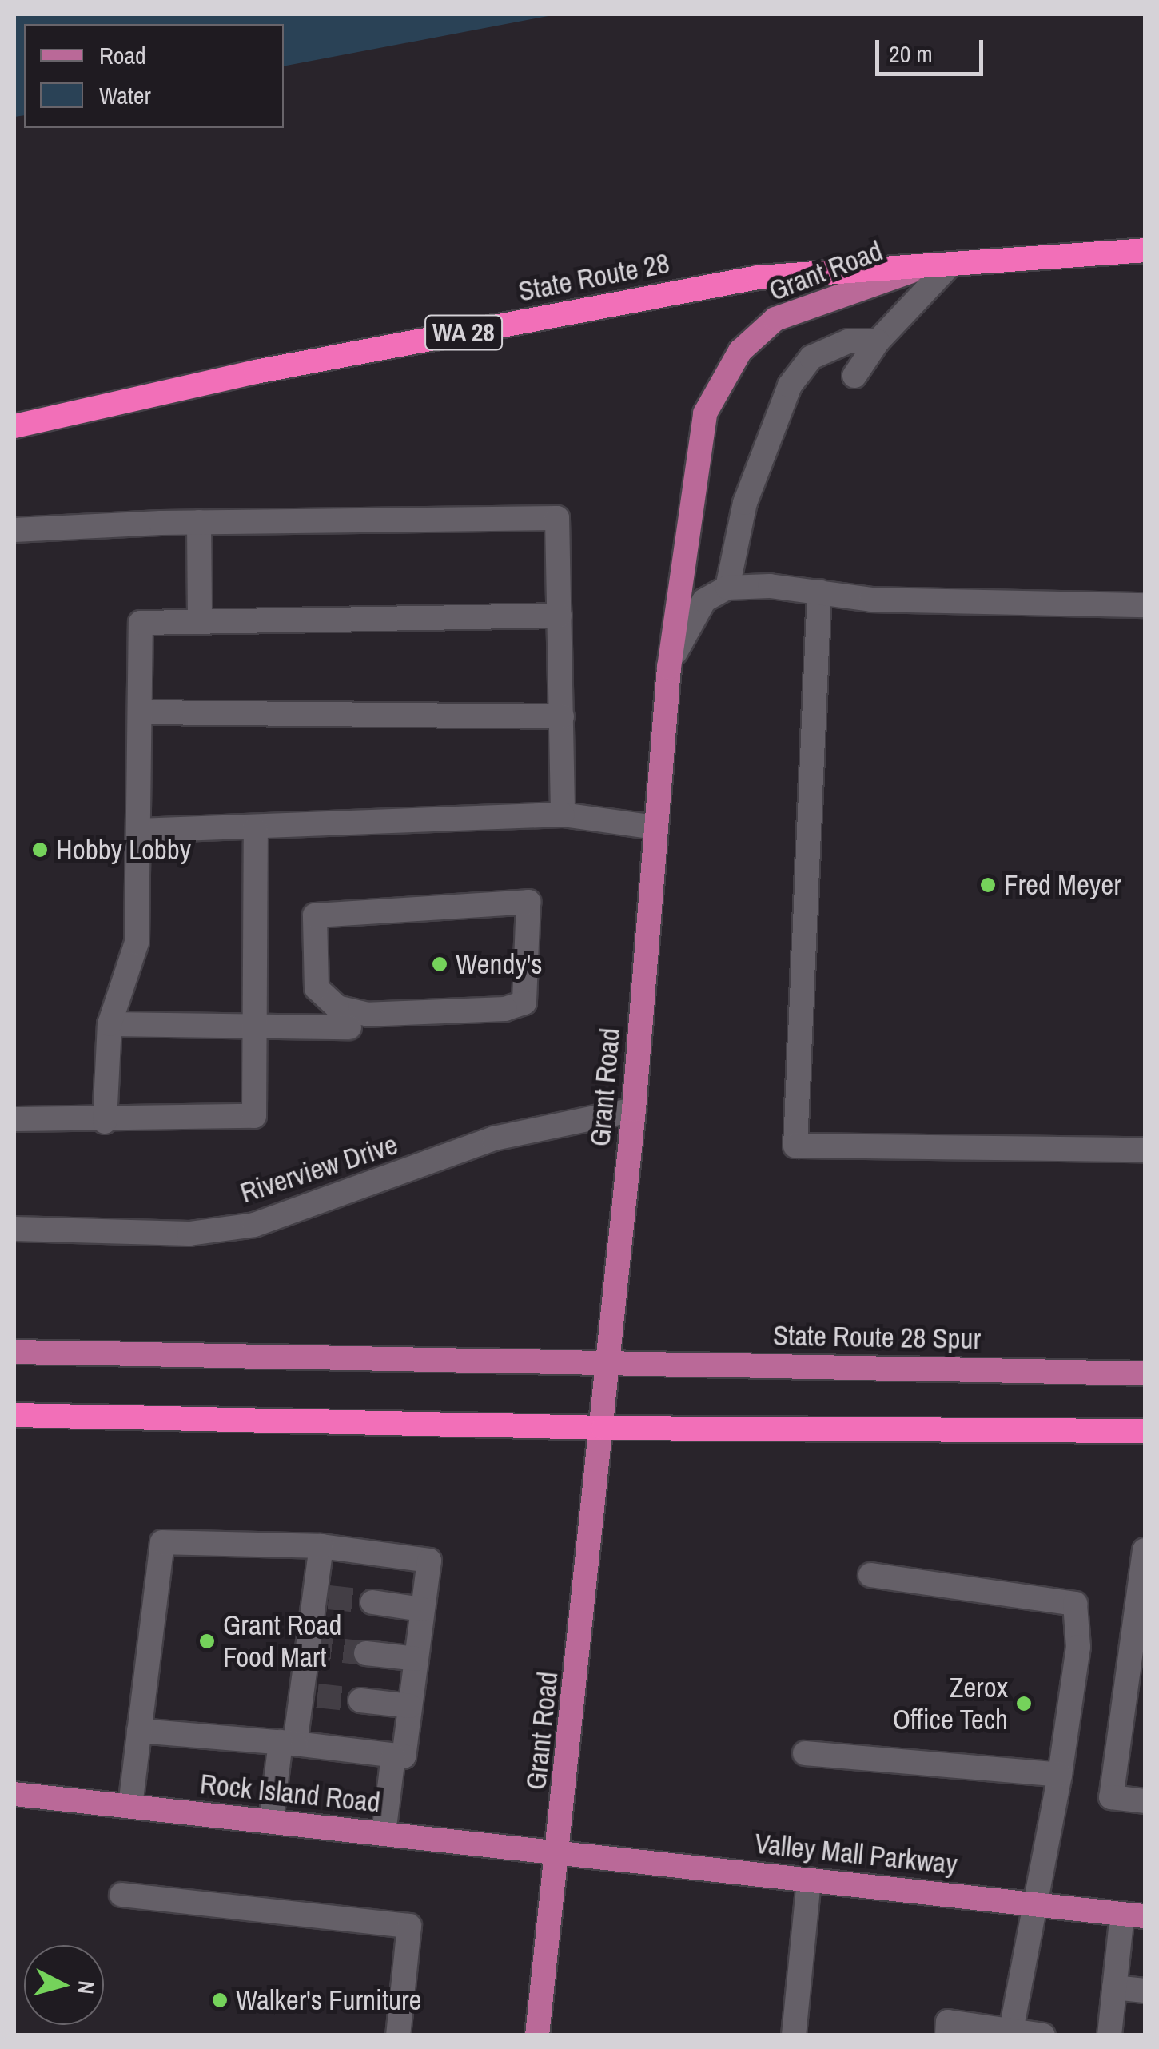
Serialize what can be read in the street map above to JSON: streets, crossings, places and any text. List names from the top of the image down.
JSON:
{
  "streets": {
    "highway": ["State Route 28", "WA 28"],
    "main road": [
      "Grant Road",
      "State Route 28 Spur",
      "Rock Island Road",
      "Valley Mall Parkway"
    ],
    "street": ["Riverview Drive"]
  },
  "crossings": [
    ["Grant Road", "State Route 28"],
    ["Grant Road", "Riverview Drive"],
    ["Grant Road", "State Route 28 Spur"],
    ["Grant Road", "Rock Island Road"],
    ["Grant Road", "Valley Mall Parkway"],
    ["Rock Island Road", "Valley Mall Parkway"]
  ],
  "places": [
    "Hobby Lobby",
    "Fred Meyer",
    "Wendy's",
    "Grant Road Food Mart",
    "Zerox Office Tech",
    "Walker's Furniture"
  ],
  "legend": ["Road", "Water"],
  "scale_bar": "20 m",
  "north": "right"
}
